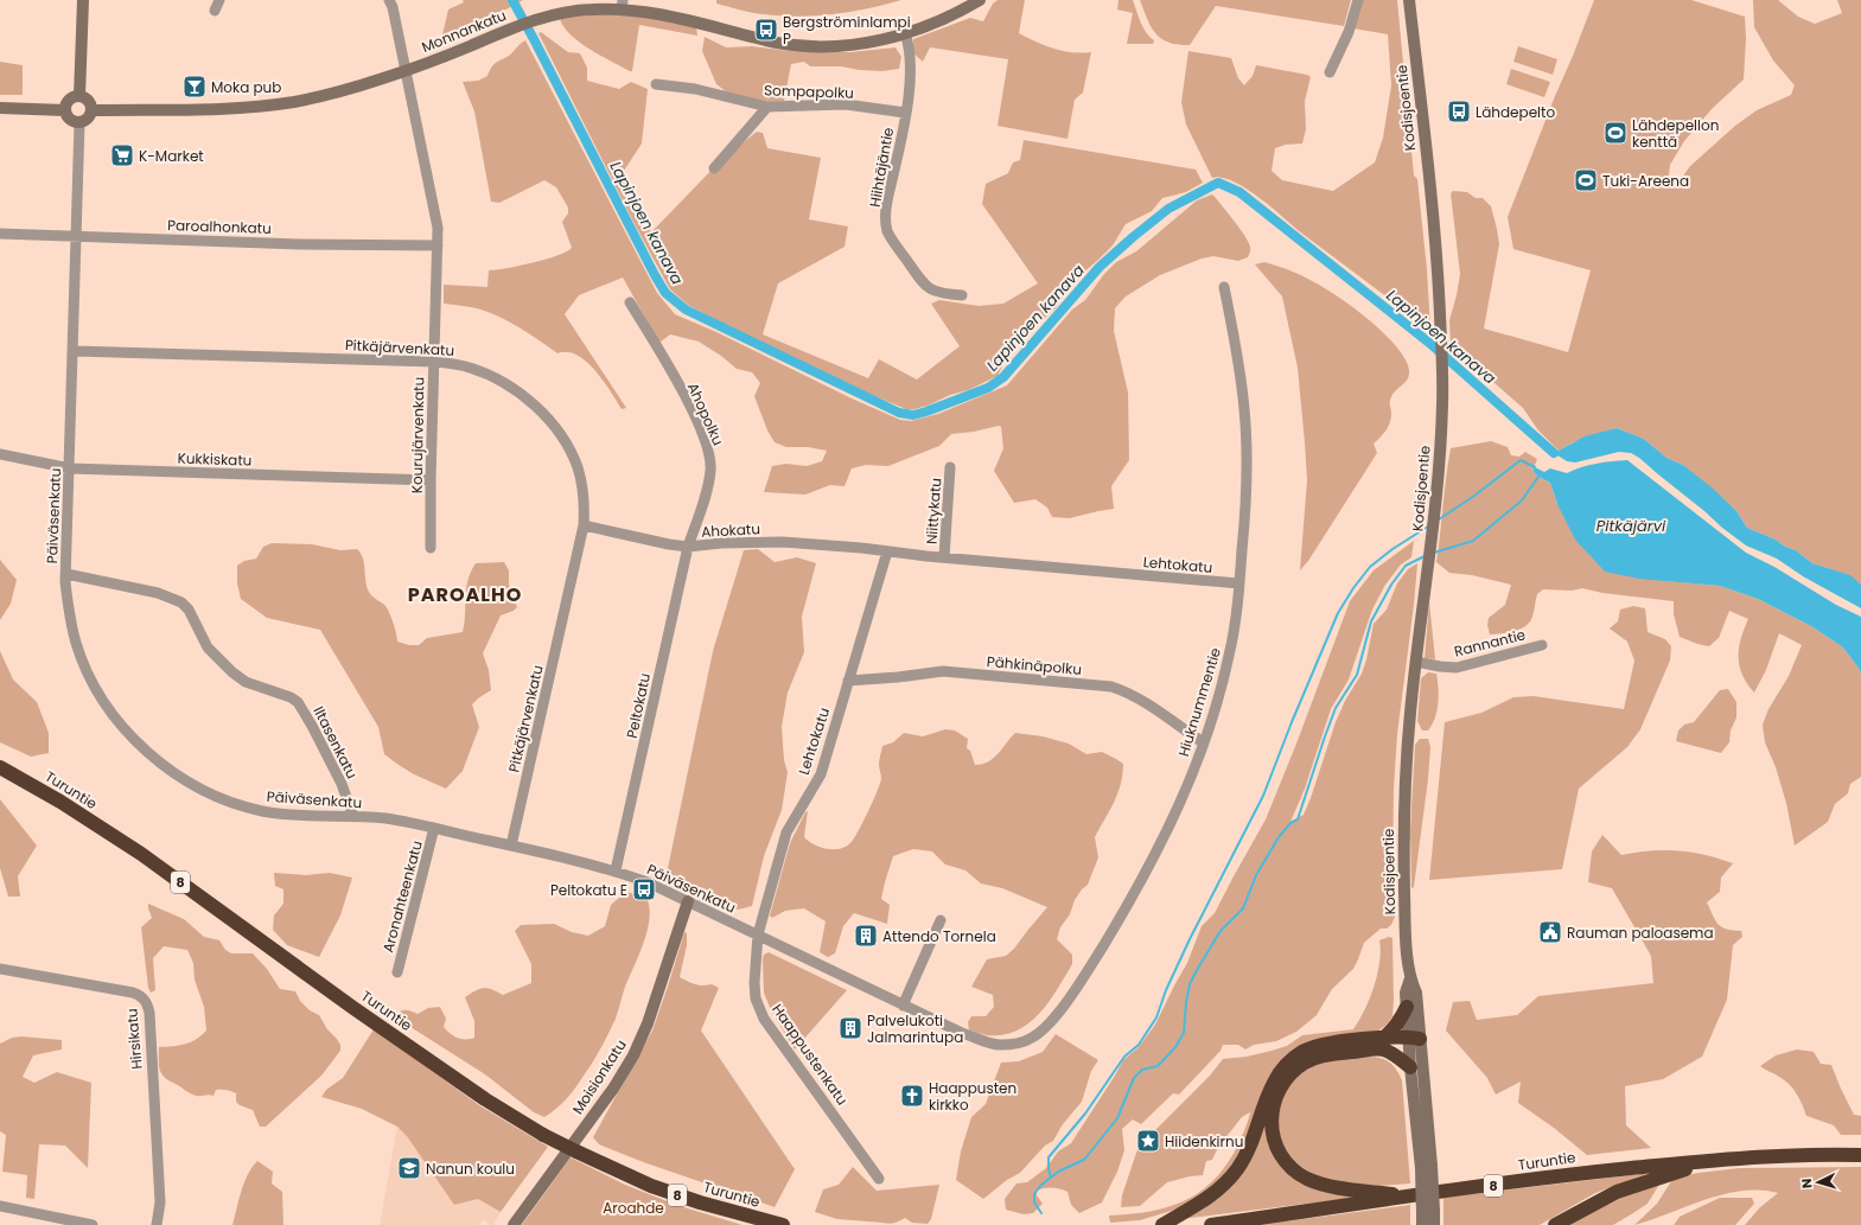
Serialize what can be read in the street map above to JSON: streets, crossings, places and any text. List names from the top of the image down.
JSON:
{
  "streets": {
    "highway": ["Turuntie", "8"],
    "street": [
      "Monnankatu",
      "Sompapolku",
      "Kodisjoentie",
      "Hiihtäjäntie",
      "Paroalhonkatu",
      "Pitkäjärvenkatu",
      "Ahopolku",
      "Kourujärvenkatu",
      "Kukkiskatu",
      "Niittykatu",
      "Päiväsenkatu",
      "Ahokatu",
      "Lehtokatu",
      "Rannantie",
      "Pähkinäpolku",
      "Hiuknummentie",
      "Peltokatu",
      "Iltasenkatu",
      "Aronahteenkatu",
      "Hirsikatu",
      "Haappustenkatu",
      "Moisionkatu"
    ]
  },
  "crossings": [
    ["Monnankatu", "Hiihtäjäntie"],
    ["Monnankatu", "Kourujärvenkatu"],
    ["Monnankatu", "Päiväsenkatu"],
    ["Sompapolku", "Hiihtäjäntie"],
    ["Kodisjoentie", "Rannantie"],
    ["Paroalhonkatu", "Kourujärvenkatu"],
    ["Paroalhonkatu", "Päiväsenkatu"],
    ["Pitkäjärvenkatu", "Kourujärvenkatu"],
    ["Pitkäjärvenkatu", "Päiväsenkatu"],
    ["Pitkäjärvenkatu", "Ahokatu"],
    ["Ahopolku", "Ahokatu"],
    ["Ahopolku", "Peltokatu"],
    ["Kourujärvenkatu", "Kukkiskatu"],
    ["Kukkiskatu", "Päiväsenkatu"],
    ["Niittykatu", "Lehtokatu"],
    ["Päiväsenkatu", "Lehtokatu"],
    ["Päiväsenkatu", "Hiuknummentie"],
    ["Päiväsenkatu", "Peltokatu"],
    ["Päiväsenkatu", "Iltasenkatu"],
    ["Päiväsenkatu", "Aronahteenkatu"],
    ["Päiväsenkatu", "Haappustenkatu"],
    ["Päiväsenkatu", "Moisionkatu"],
    ["Ahokatu", "Lehtokatu"],
    ["Ahokatu", "Peltokatu"],
    ["Lehtokatu", "Pähkinäpolku"],
    ["Lehtokatu", "Hiuknummentie"],
    ["Lehtokatu", "Haappustenkatu"],
    ["Pähkinäpolku", "Hiuknummentie"]
  ],
  "districts": ["PAROALHO"],
  "water": ["Lapinjoen kanava", "Pitkäjärvi"],
  "parks": ["Aroahde"],
  "places": {
    "bus stop": ["Bergströminlampi P", "Lähdepelto", "Peltokatu E"],
    "bar": ["Moka pub"],
    "sports": ["Lähdepellon kenttä", "Tuki-Areena"],
    "supermarket": ["K-Market"],
    "public building": ["Rauman paloasema"],
    "building": ["Attendo Tornela", "Palvelukoti Jalmarintupa"],
    "church": ["Haappusten kirkko"],
    "place": ["Hiidenkirnu"],
    "school or university": ["Nanun koulu"]
  },
  "north": "left"
}
